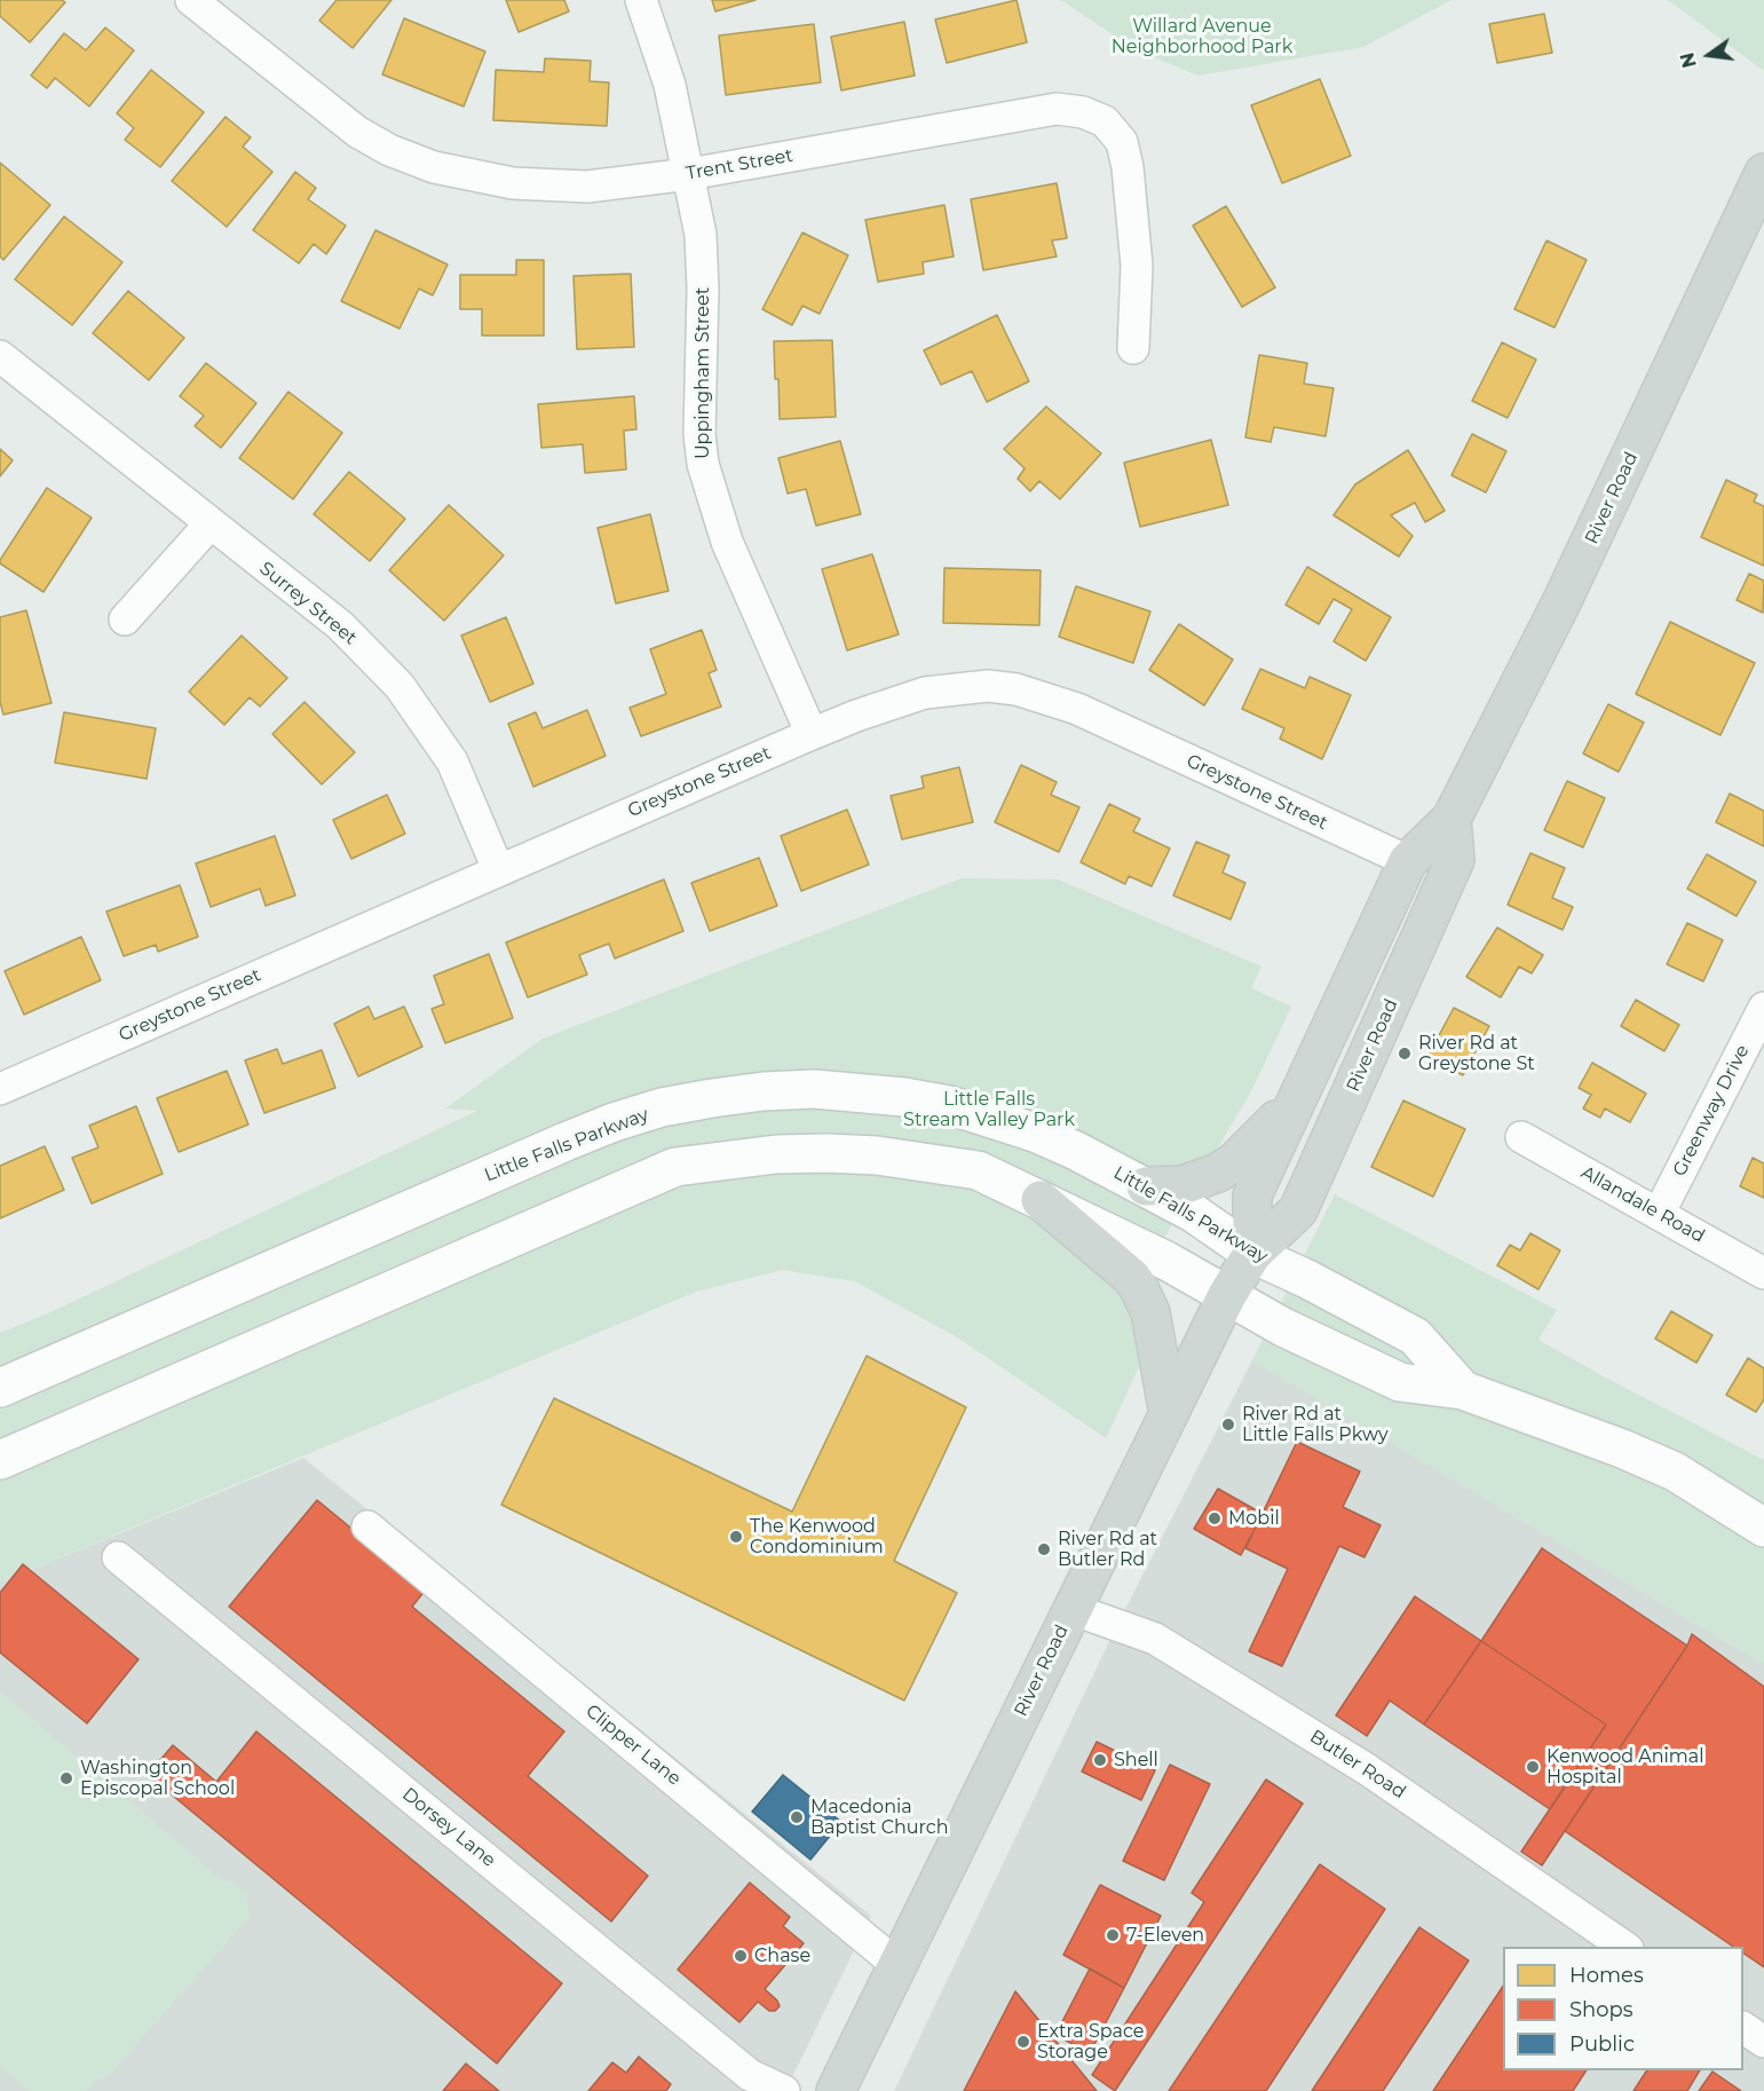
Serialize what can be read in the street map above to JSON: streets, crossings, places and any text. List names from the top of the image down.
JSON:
{
  "streets": {
    "main road": ["River Road", "Little Falls Parkway"],
    "street": [
      "Trent Street",
      "Uppingham Street",
      "Surrey Street",
      "Greystone Street",
      "Greenway Drive",
      "Allandale Road",
      "Clipper Lane",
      "Butler Road",
      "Dorsey Lane"
    ]
  },
  "crossings": [
    ["Trent Street", "Uppingham Street"],
    ["Uppingham Street", "Greystone Street"],
    ["River Road", "Greystone Street"],
    ["River Road", "Little Falls Parkway"],
    ["River Road", "Clipper Lane"],
    ["River Road", "Butler Road"],
    ["Surrey Street", "Greystone Street"],
    ["Greenway Drive", "Allandale Road"]
  ],
  "parks": ["Willard Avenue Neighborhood Park", "Little Falls Stream Valley Park"],
  "places": [
    "River Rd at Greystone St",
    "River Rd at Little Falls Pkwy",
    "Mobil",
    "The Kenwood Condominium",
    "River Rd at Butler Rd",
    "Shell",
    "Kenwood Animal Hospital",
    "Washington Episcopal School",
    "Macedonia Baptist Church",
    "7-Eleven",
    "Chase",
    "Extra Space Storage"
  ],
  "legend": ["Homes", "Shops", "Public"],
  "north": "left"
}
